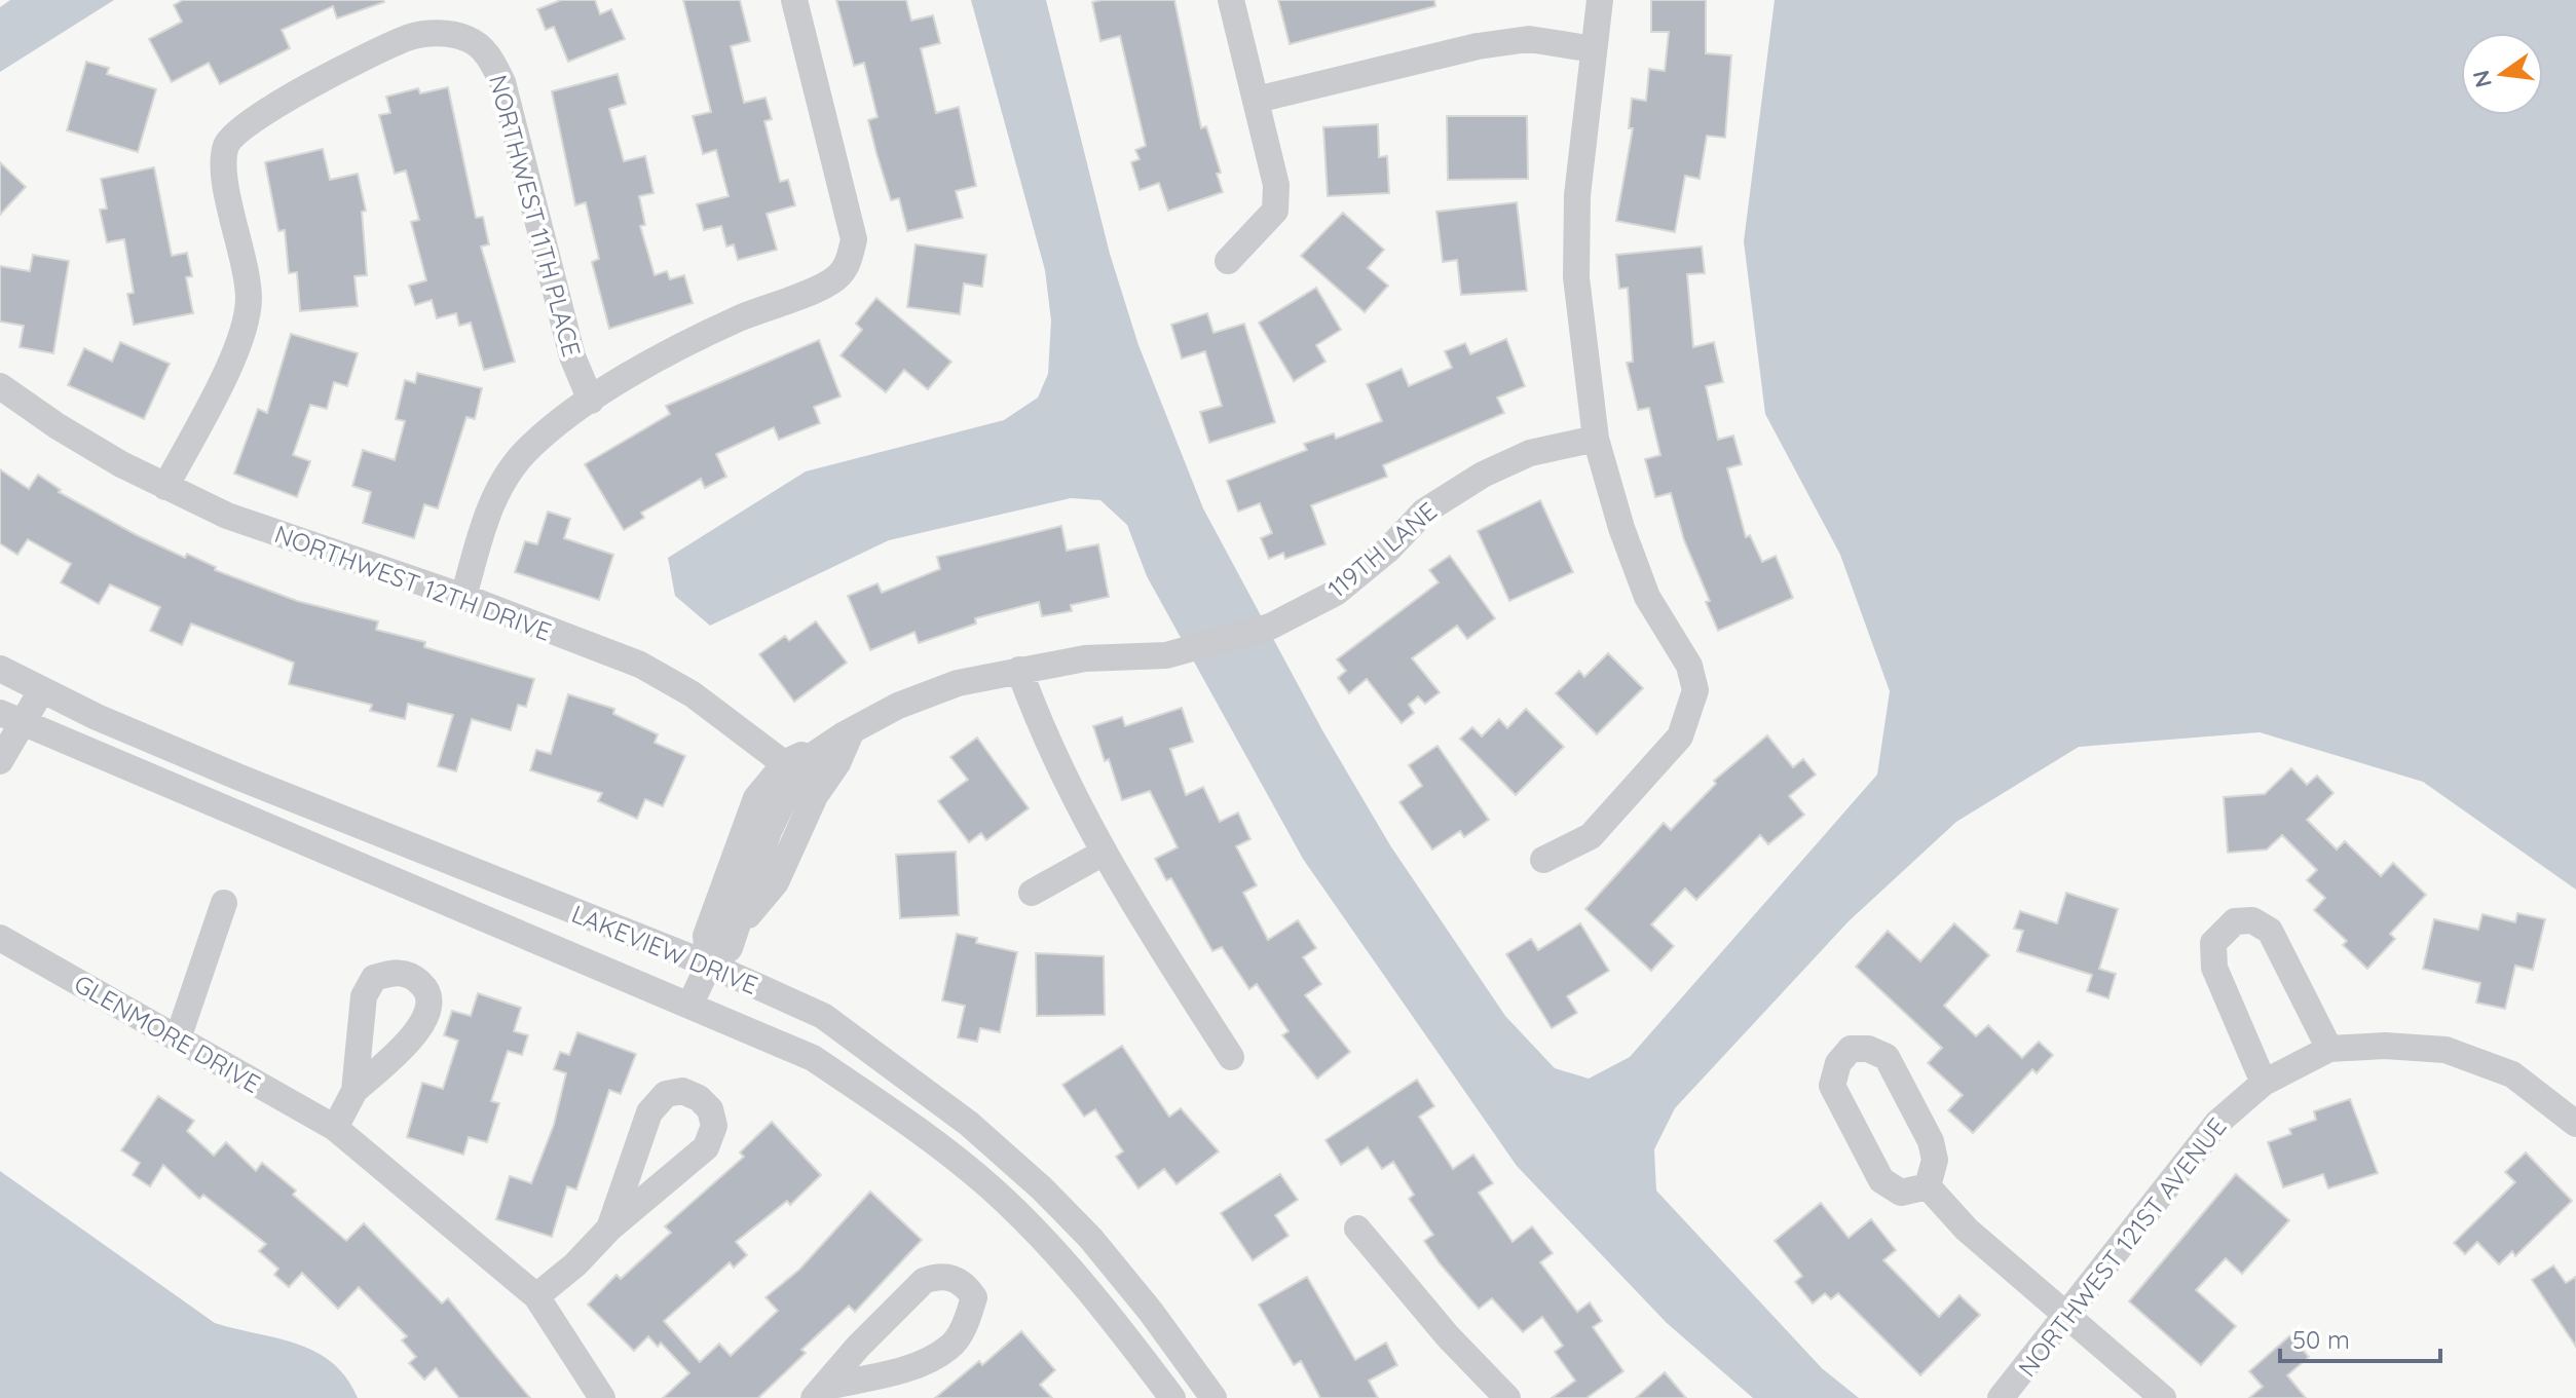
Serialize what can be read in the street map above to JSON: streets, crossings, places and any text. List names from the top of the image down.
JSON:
{
  "streets": {
    "street": [
      "NORTHWEST 11TH PLACE",
      "119TH LANE",
      "NORTHWEST 12TH DRIVE",
      "LAKEVIEW DRIVE",
      "GLENMORE DRIVE",
      "NORTHWEST 121ST AVENUE"
    ]
  },
  "crossings": [
    ["NORTHWEST 11TH PLACE", "NORTHWEST 12TH DRIVE"],
    ["119TH LANE", "NORTHWEST 12TH DRIVE"]
  ],
  "scale_bar": "50 m",
  "north": "left"
}
